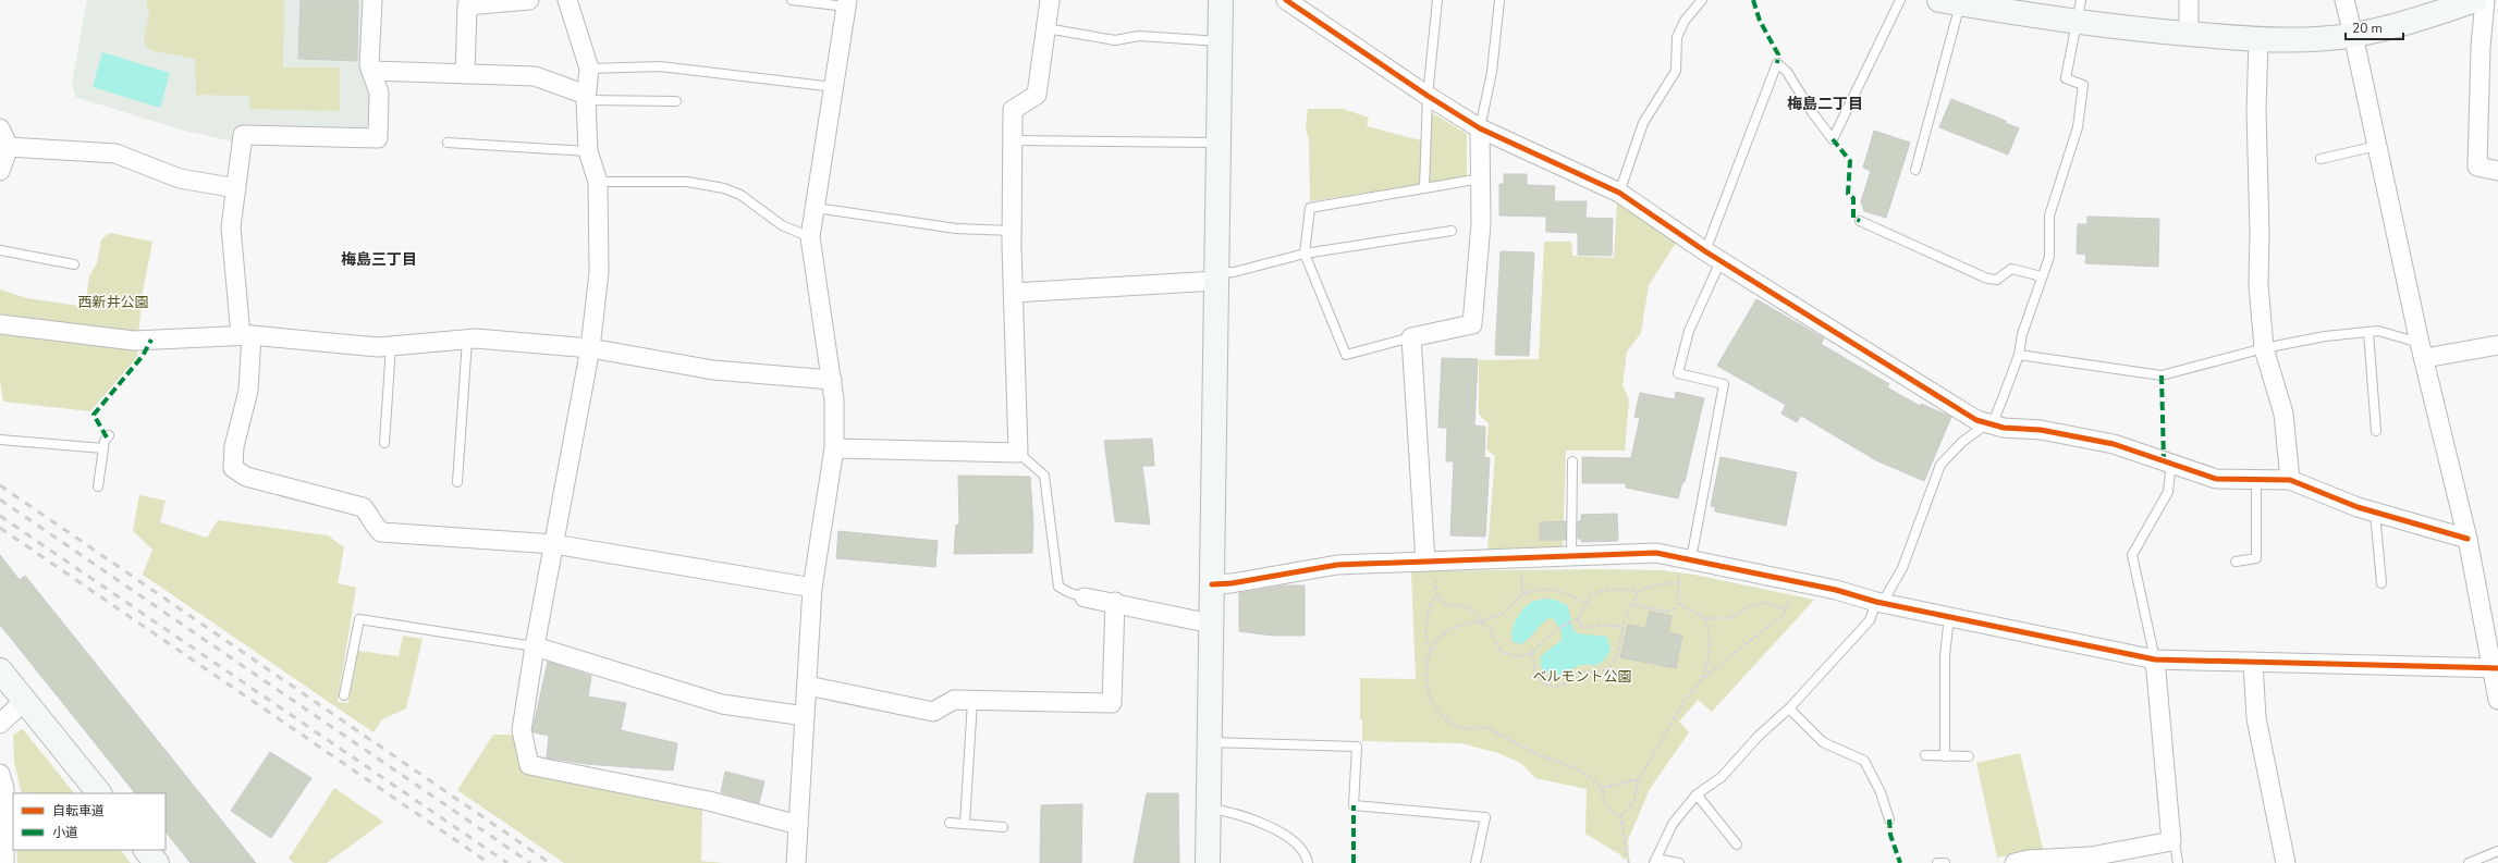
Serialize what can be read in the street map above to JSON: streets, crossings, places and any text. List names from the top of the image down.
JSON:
{
  "districts": ["梅島二丁目", "梅島三丁目"],
  "parks": ["西新井公園", "ベルモント公園"],
  "legend": ["自転車道", "小道"],
  "scale_bar": "20 m"
}
